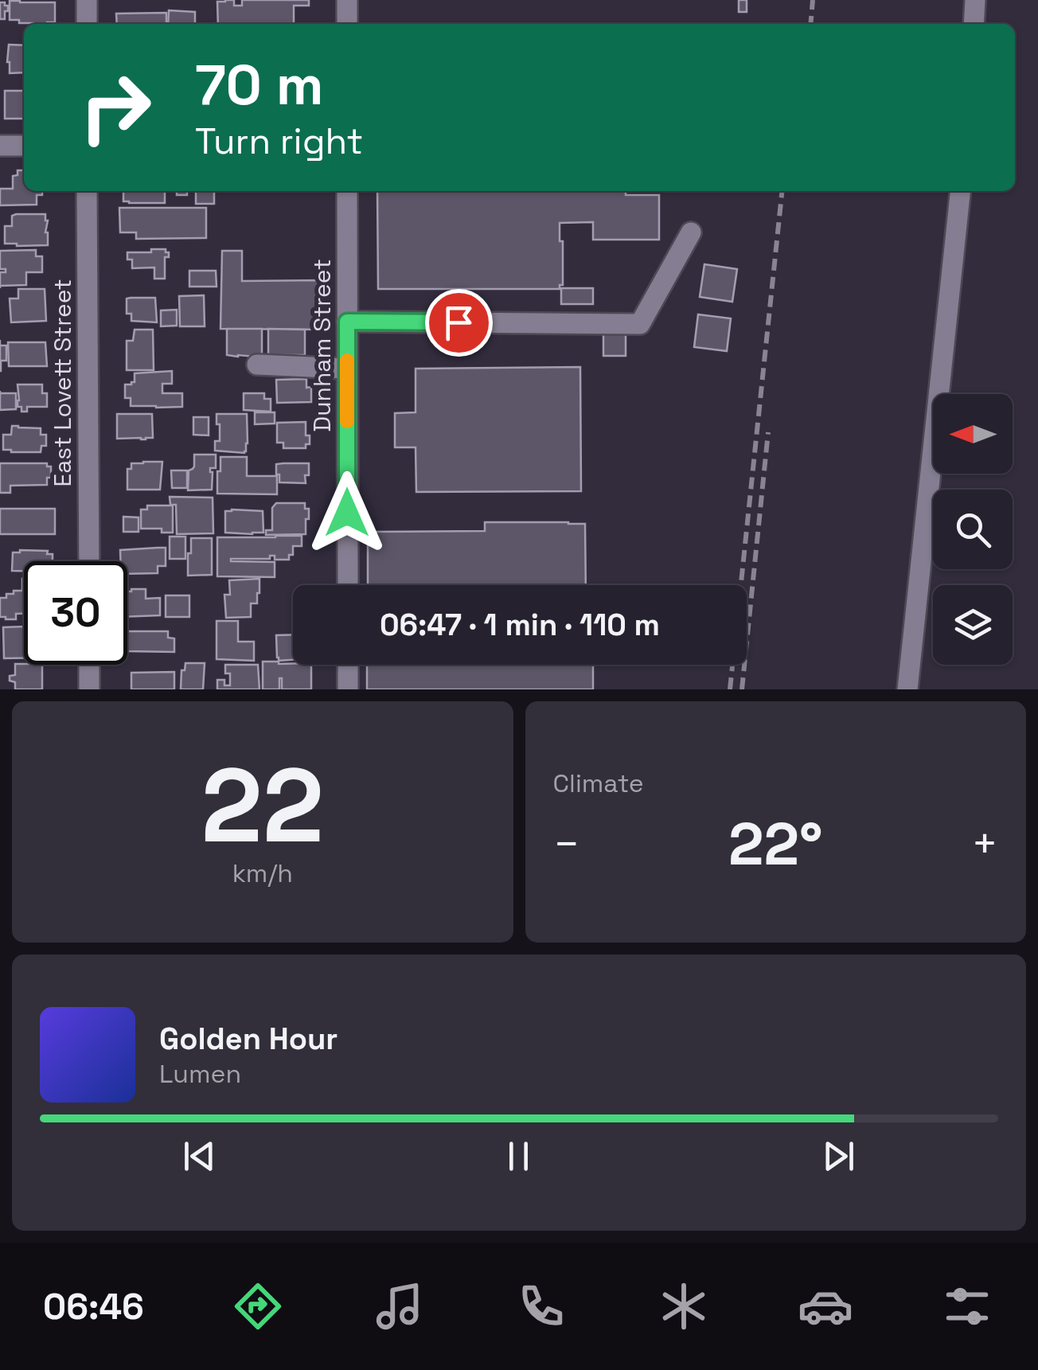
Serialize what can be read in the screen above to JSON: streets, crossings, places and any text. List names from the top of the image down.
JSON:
{
  "streets": {
    "street": ["Dunham Street", "East Lovett Street"]
  },
  "north": "left",
  "page": {
    "turn": ["70 m", "Turn right"],
    "limit": "30",
    "trip": "06:47 · 1 min · 110 m",
    "tile": [
      ["22", "km/h"],
      "Climate"
    ],
    "heat": ["−", "22°", "+"],
    "song": ["Golden Hour", "Lumen"],
    "tabs": "06:46"
  }
}
